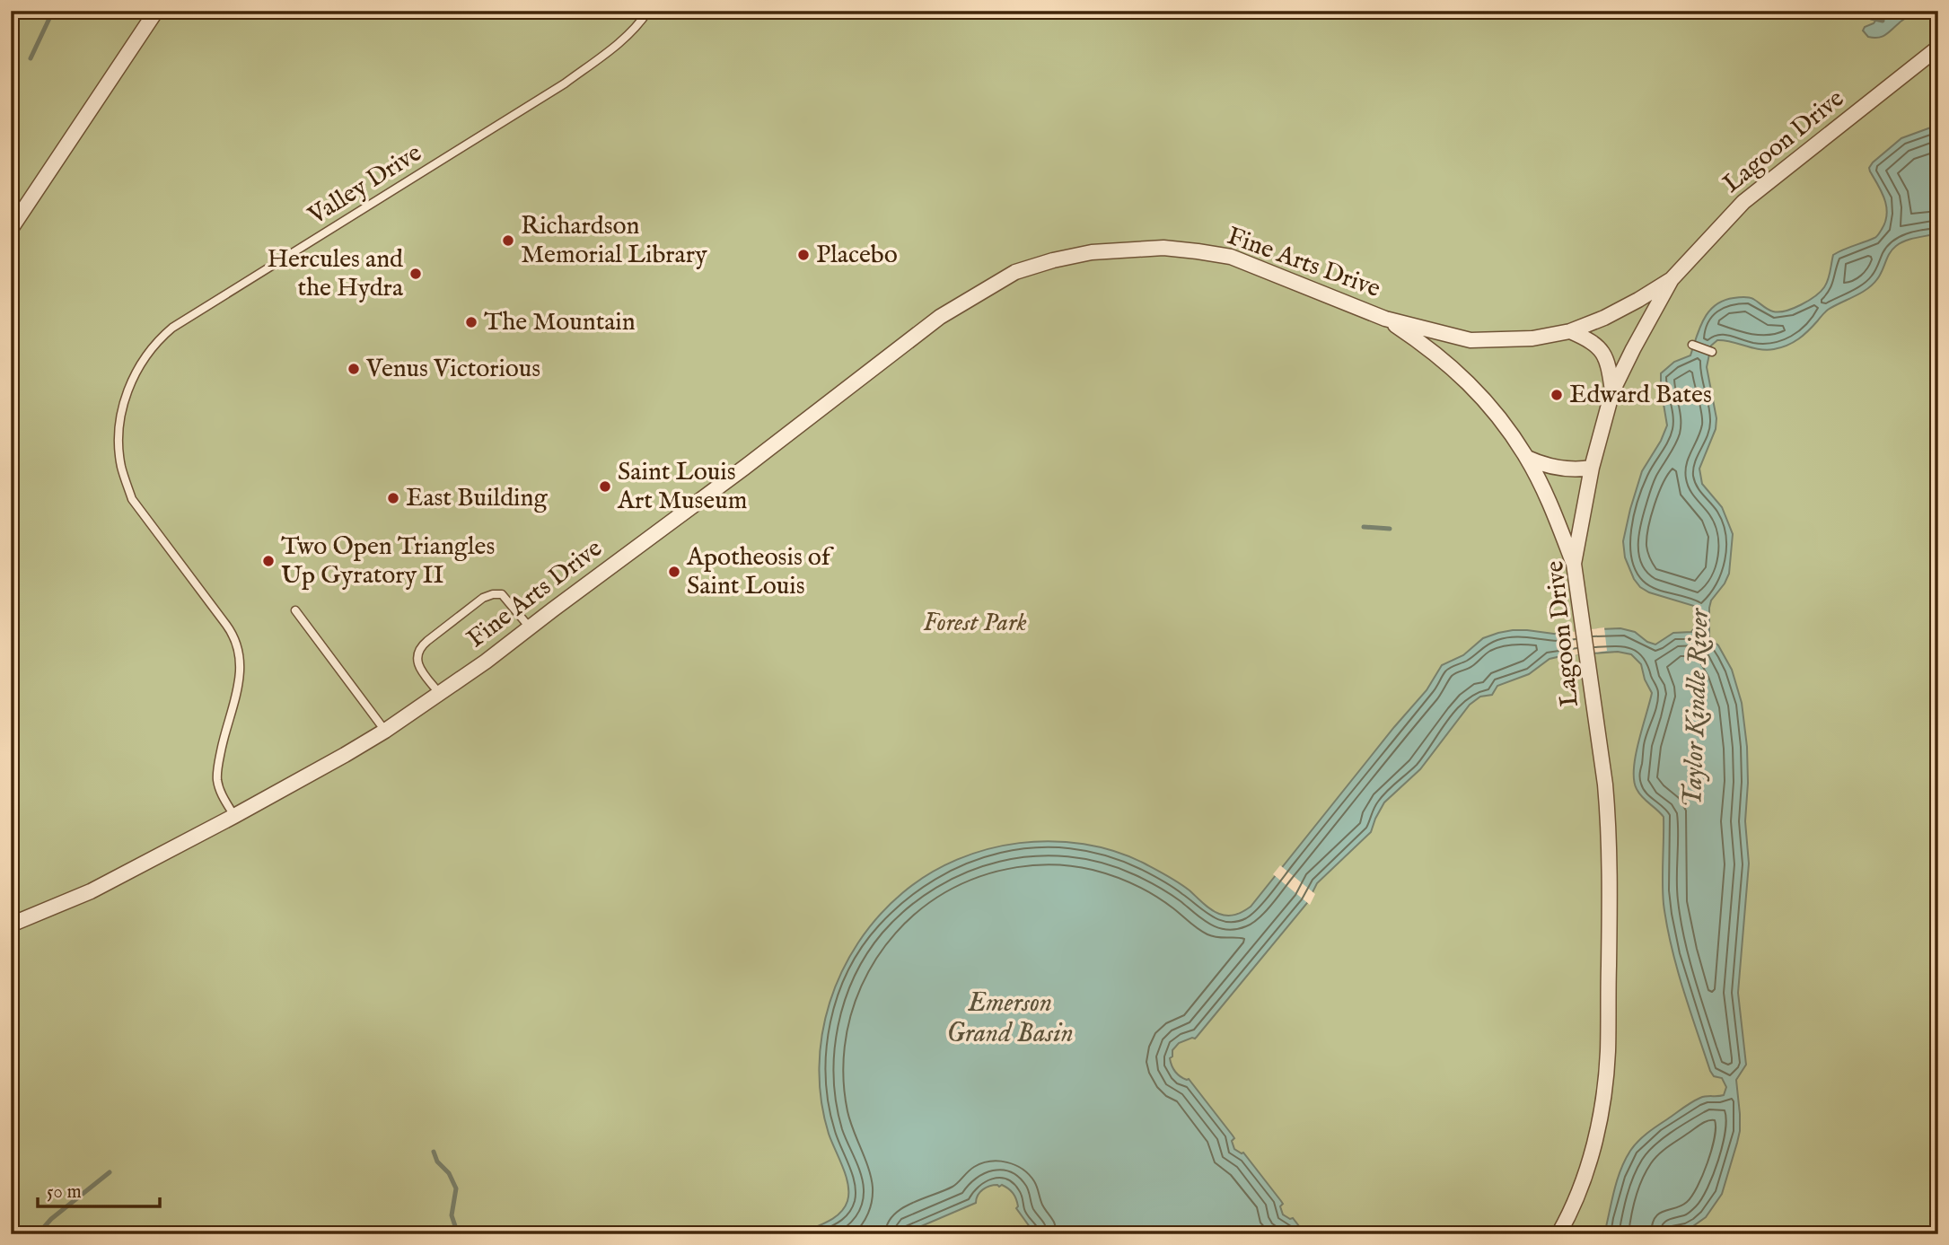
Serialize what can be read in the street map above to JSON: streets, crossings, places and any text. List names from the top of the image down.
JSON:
{
  "streets": {
    "street": ["Lagoon Drive", "Fine Arts Drive"],
    "lane": ["Valley Drive"]
  },
  "crossings": [
    ["Lagoon Drive", "Fine Arts Drive"],
    ["Valley Drive", "Fine Arts Drive"]
  ],
  "water": ["Taylor Kindle River", "Emerson Grand Basin"],
  "parks": ["Forest Park"],
  "places": [
    "Richardson Memorial Library",
    "Placebo",
    "Hercules and the Hydra",
    "The Mountain",
    "Venus Victorious",
    "Edward Bates",
    "Saint Louis Art Museum",
    "East Building",
    "Two Open Triangles Up Gyratory II",
    "Apotheosis of Saint Louis"
  ],
  "scale_bar": "50 m"
}
